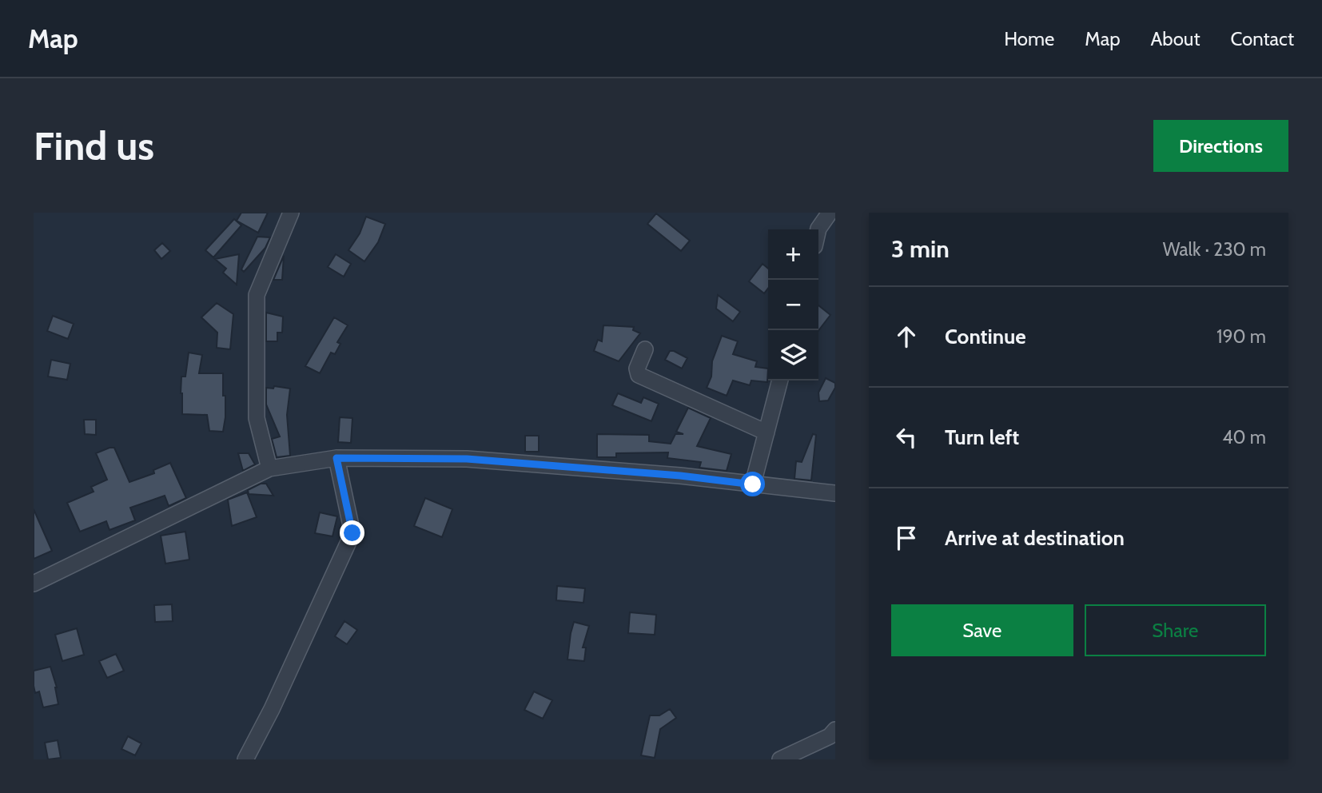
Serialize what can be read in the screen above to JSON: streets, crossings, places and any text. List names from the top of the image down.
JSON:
{
  "page": {
    "header": "Map",
    "nav": [
      "Home",
      "Map",
      "About",
      "Contact"
    ],
    "buttons": [
      "Directions",
      ["Save", "Share"]
    ],
    "title": "Find us",
    "heading": ["3 min", "Walk · 230 m"],
    "map_buttons": ["+", "−"],
    "list": [
      ["Continue", "190 m"],
      ["Turn left", "40 m"],
      "Arrive at destination"
    ]
  }
}
